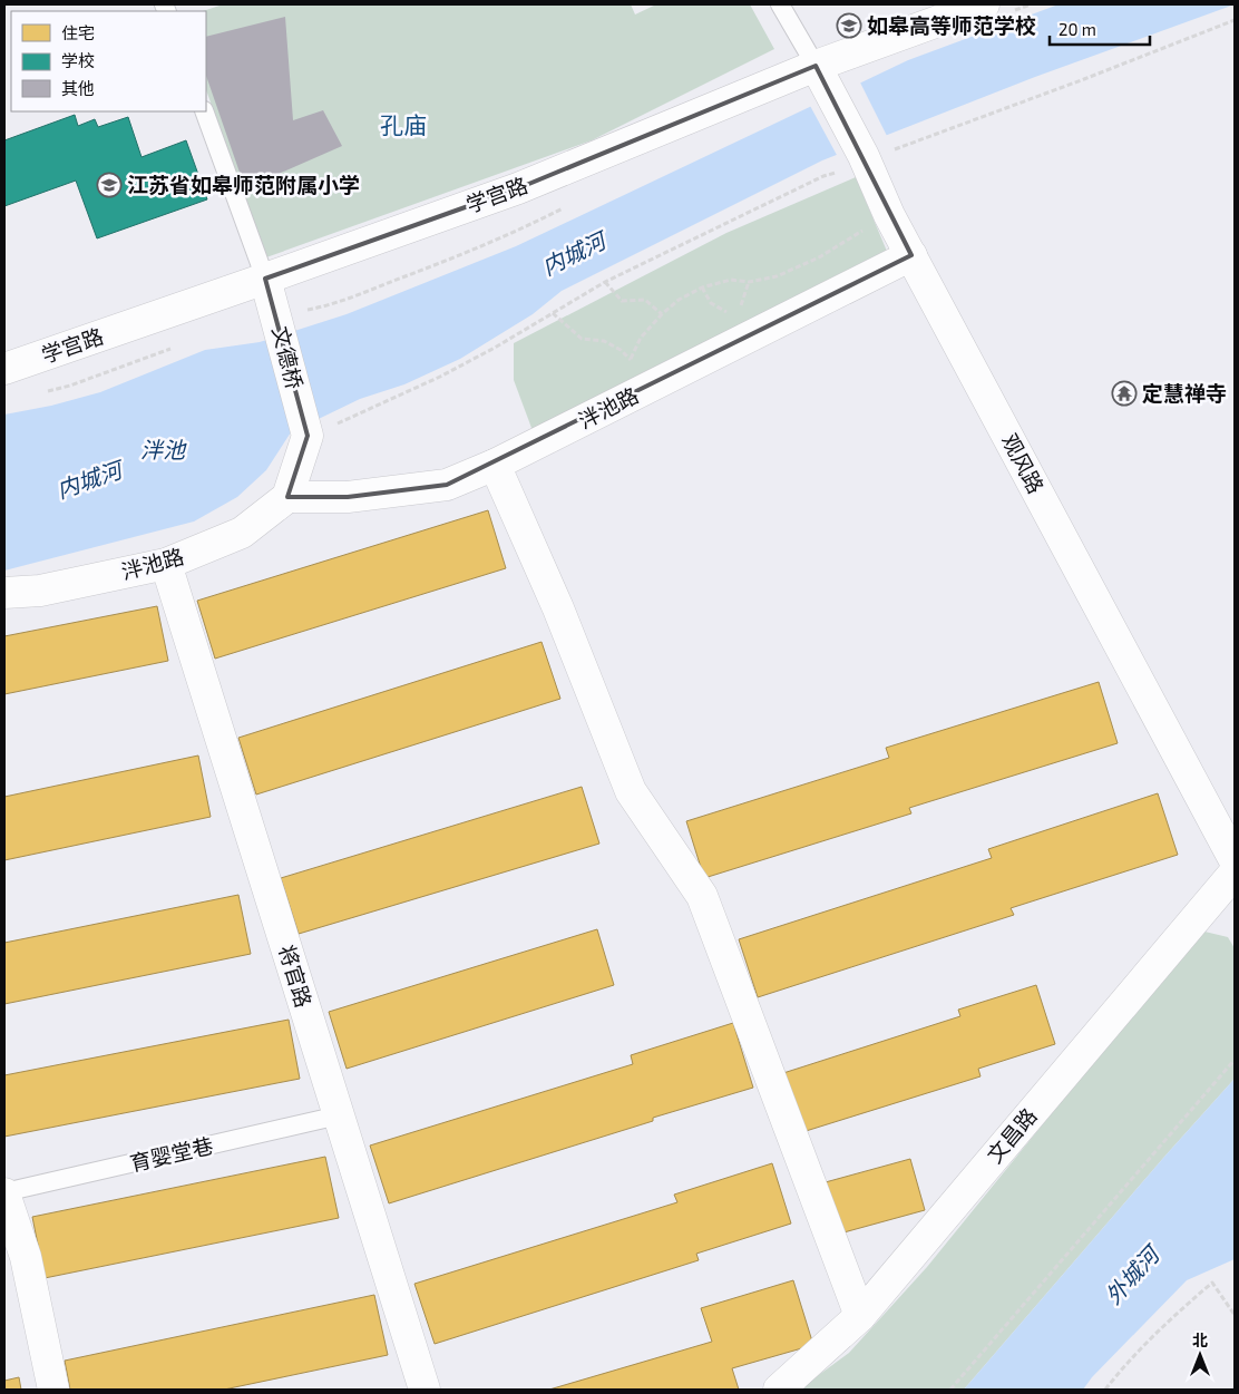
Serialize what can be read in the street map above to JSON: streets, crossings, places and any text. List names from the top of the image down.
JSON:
{
  "streets": {
    "street": [
      "学宫路",
      "文德桥",
      "泮池路",
      "观风路",
      "将官路",
      "文昌路"
    ],
    "lane": ["育婴堂巷"]
  },
  "crossings": [
    ["学宫路", "文德桥"],
    ["学宫路", "观风路"],
    ["泮池路", "观风路"],
    ["泮池路", "将官路"],
    ["将官路", "育婴堂巷"]
  ],
  "districts": ["孔庙"],
  "water": ["内城河", "泮池", "外城河"],
  "places": {
    "school or university": ["如皋高等师范学校", "江苏省如皋师范附属小学"],
    "temple": ["定慧禅寺"]
  },
  "legend": ["住宅", "学校", "其他"],
  "scale_bar": "20 m",
  "north": "top"
}
